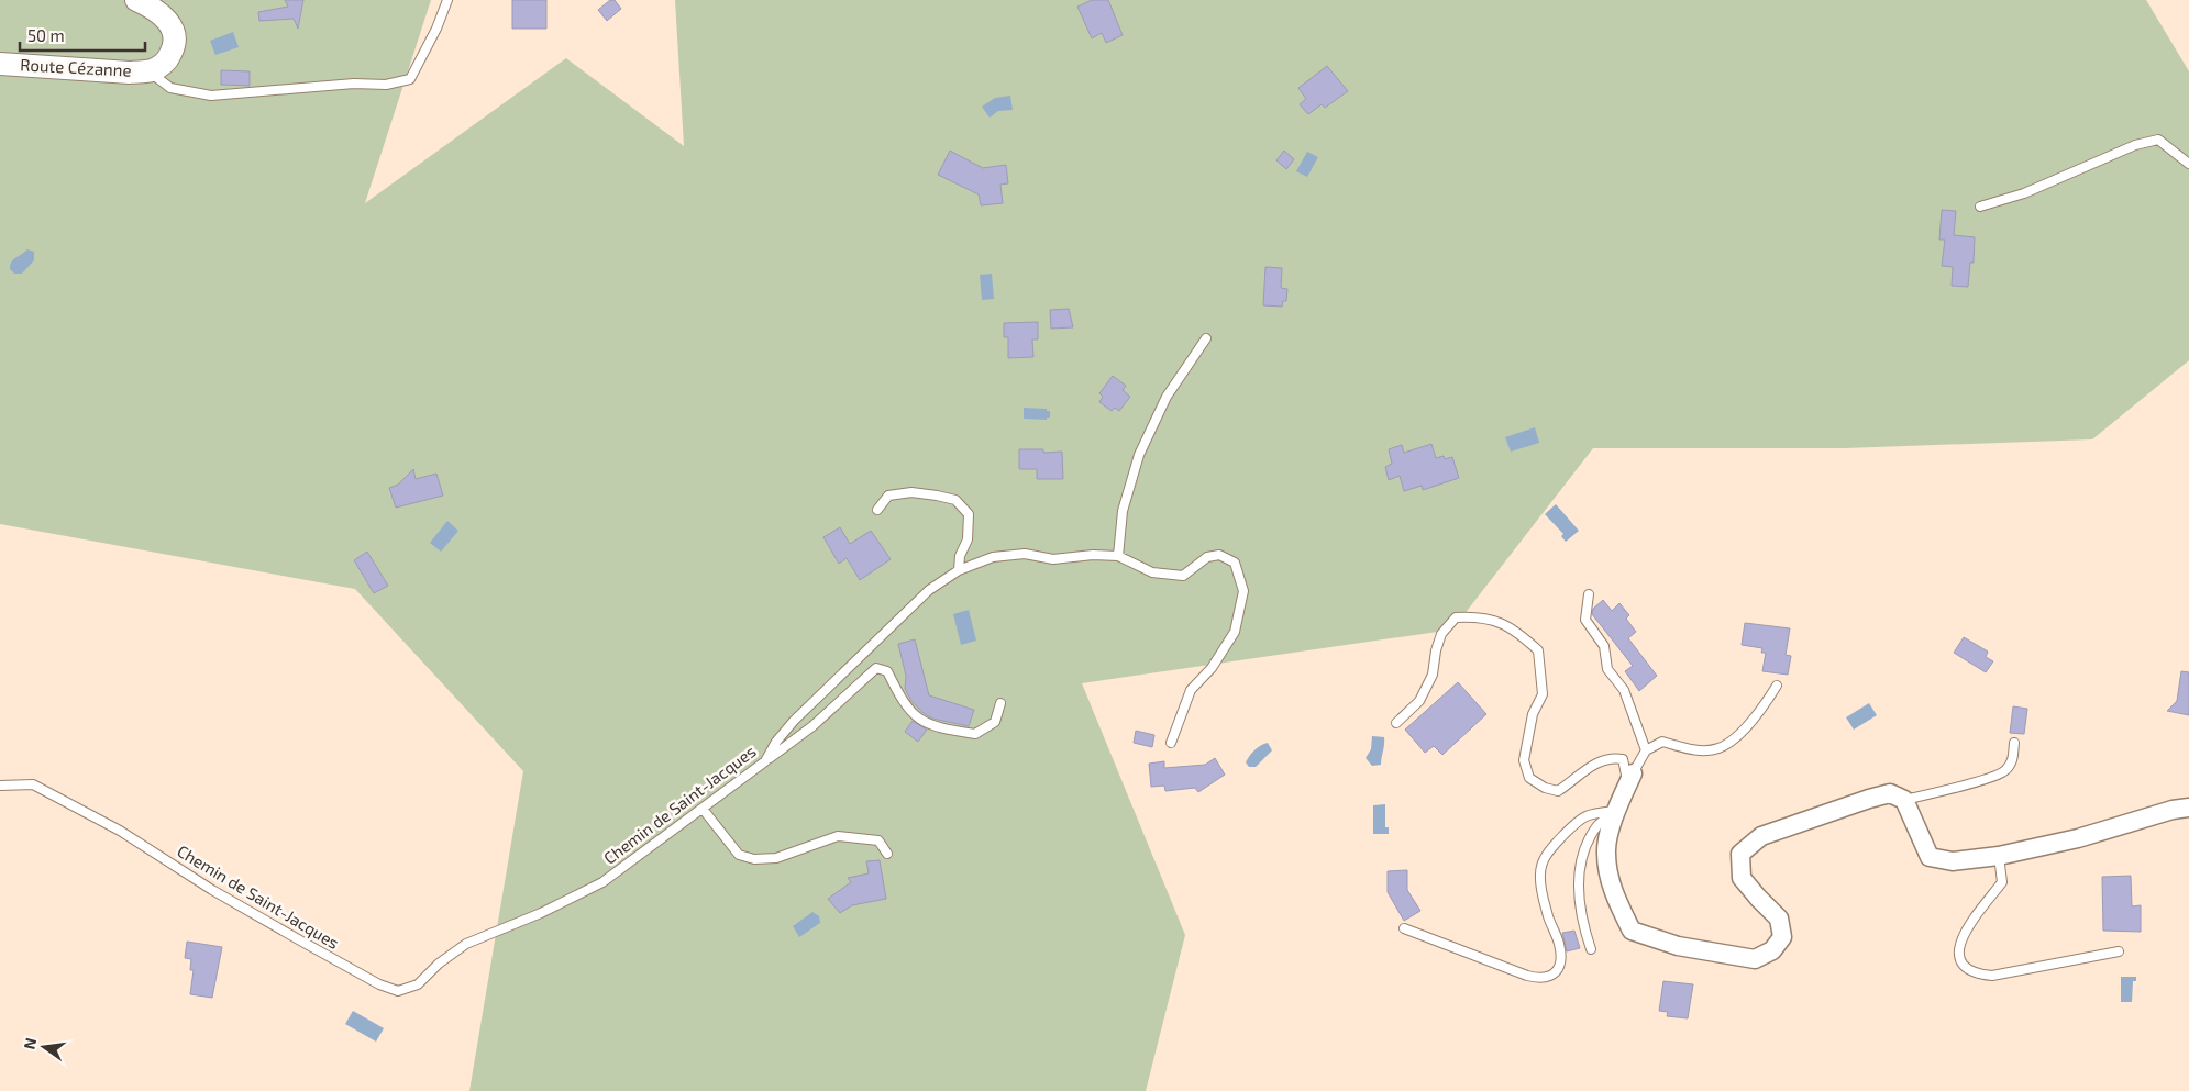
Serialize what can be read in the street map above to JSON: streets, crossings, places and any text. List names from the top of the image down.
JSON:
{
  "streets": {
    "street": ["Route Cézanne"],
    "lane": ["Chemin de Saint-Jacques"]
  },
  "scale_bar": "50 m",
  "north": "left"
}
